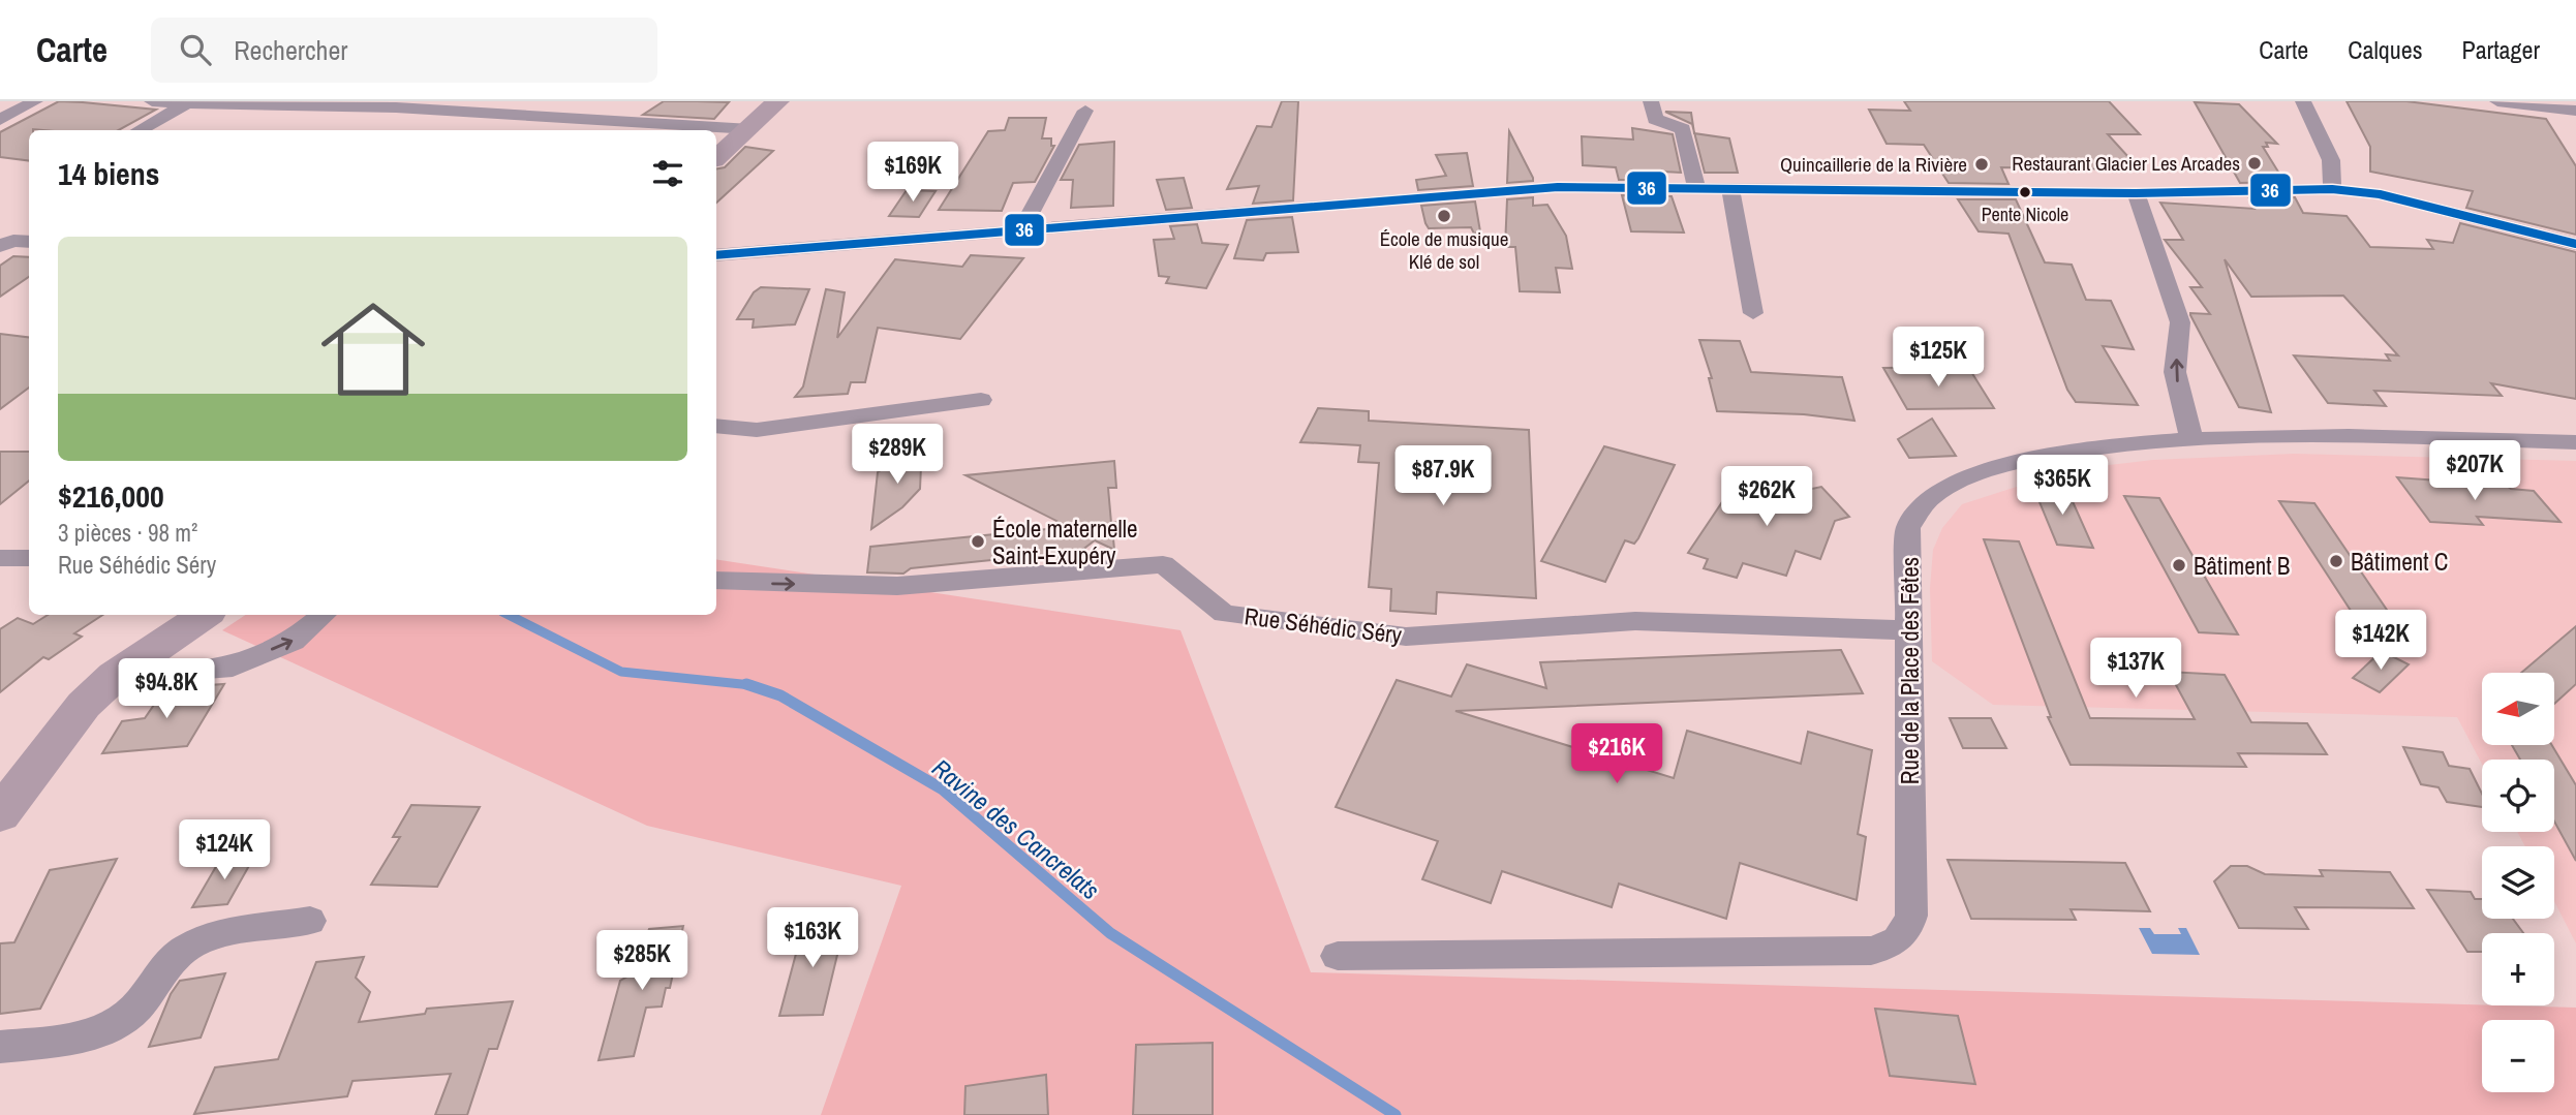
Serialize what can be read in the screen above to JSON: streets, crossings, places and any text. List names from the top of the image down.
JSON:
{
  "streets": {
    "street": ["Rue Séhédic Séry", "Rue de la Place des Fêtes"]
  },
  "crossings": [
    ["Rue Séhédic Séry", "Rue de la Place des Fêtes"]
  ],
  "one_way": ["Rue Séhédic Séry"],
  "water": ["Ravine des Cancrelats"],
  "places": [
    "Restaurant Glacier Les Arcades",
    "Quincaillerie de la Rivière",
    "Pente Nicole",
    "École de musique Klé de sol",
    "École maternelle Saint-Exupéry",
    "Bâtiment C",
    "Bâtiment B"
  ],
  "lines": ["transit line 36"],
  "north": "left",
  "page": {
    "header": "Carte",
    "search": "Rechercher",
    "nav": ["Carte", "Calques", "Partager"],
    "heading": "14 biens",
    "price": [
      "$169K",
      "$125K",
      "$289K",
      "$207K",
      "$87.9K",
      "$365K",
      "$262K",
      "$142K",
      "$137K",
      "$94.8K",
      "$216K",
      "$124K",
      "$163K",
      "$285K"
    ],
    "list": [
      {
        "name": "$216,000",
        "note": "3 pièces · 98 m² · Rue Séhédic Séry"
      }
    ],
    "map_buttons": ["+", "−"]
  }
}
